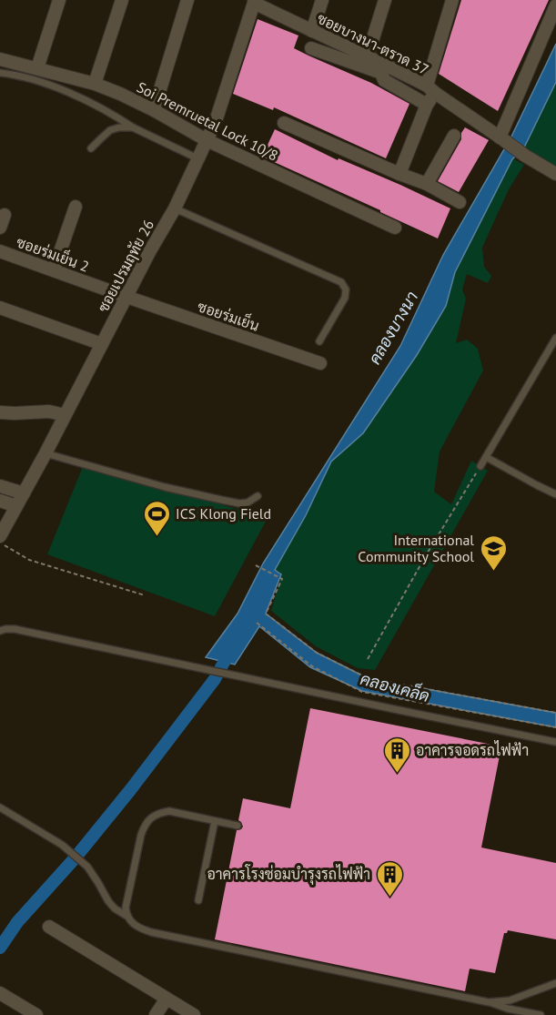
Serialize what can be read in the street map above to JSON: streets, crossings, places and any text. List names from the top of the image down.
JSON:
{
  "streets": {
    "street": [
      "ซอยบางนา-ตราด 37",
      "Soi Premruetal Lock 10/8",
      "ซอยร่มเย็น 2",
      "ซอยเปรมฤทัย 26",
      "ซอยร่มเย็น"
    ]
  },
  "crossings": [
    ["ซอยบางนา-ตราด 37", "ซอยเปรมฤทัย 26"],
    ["Soi Premruetal Lock 10/8", "ซอยเปรมฤทัย 26"],
    ["ซอยร่มเย็น 2", "ซอยเปรมฤทัย 26"],
    ["ซอยร่มเย็น 2", "ซอยร่มเย็น"],
    ["ซอยเปรมฤทัย 26", "ซอยร่มเย็น"]
  ],
  "water": ["คลองบางนา", "คลองเคล็ด"],
  "places": {
    "sports": ["ICS Klong Field"],
    "school or university": ["International Community School"],
    "building": ["อาคารจอดรถไฟฟ้า", "อาคารโรงซ่อมบำรุงรถไฟฟ้า"]
  }
}
